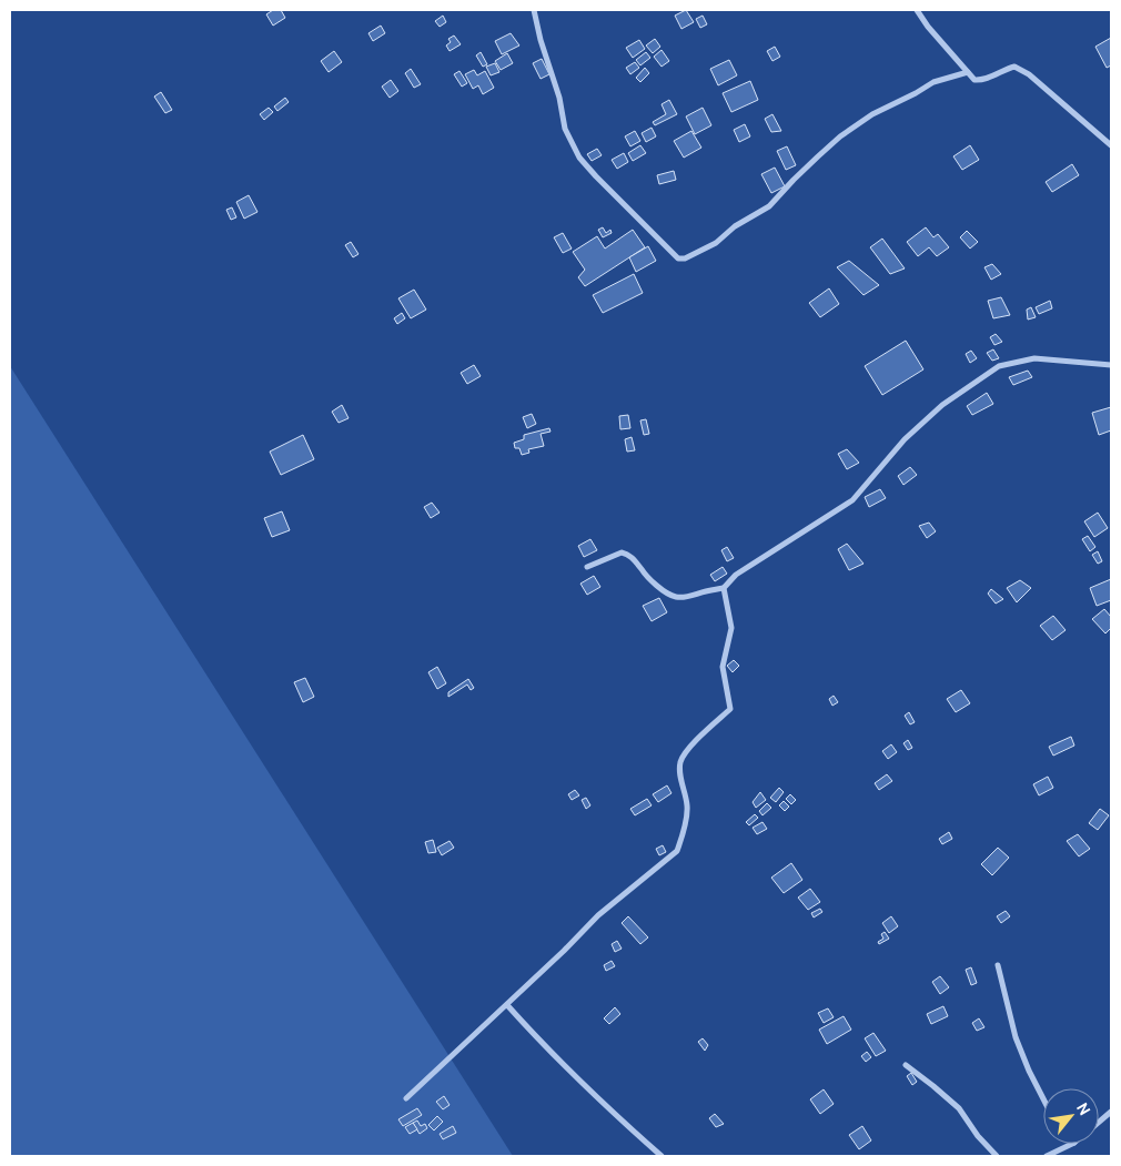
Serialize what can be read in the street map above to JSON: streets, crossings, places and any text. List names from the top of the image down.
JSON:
{
  "north": "top right"
}
